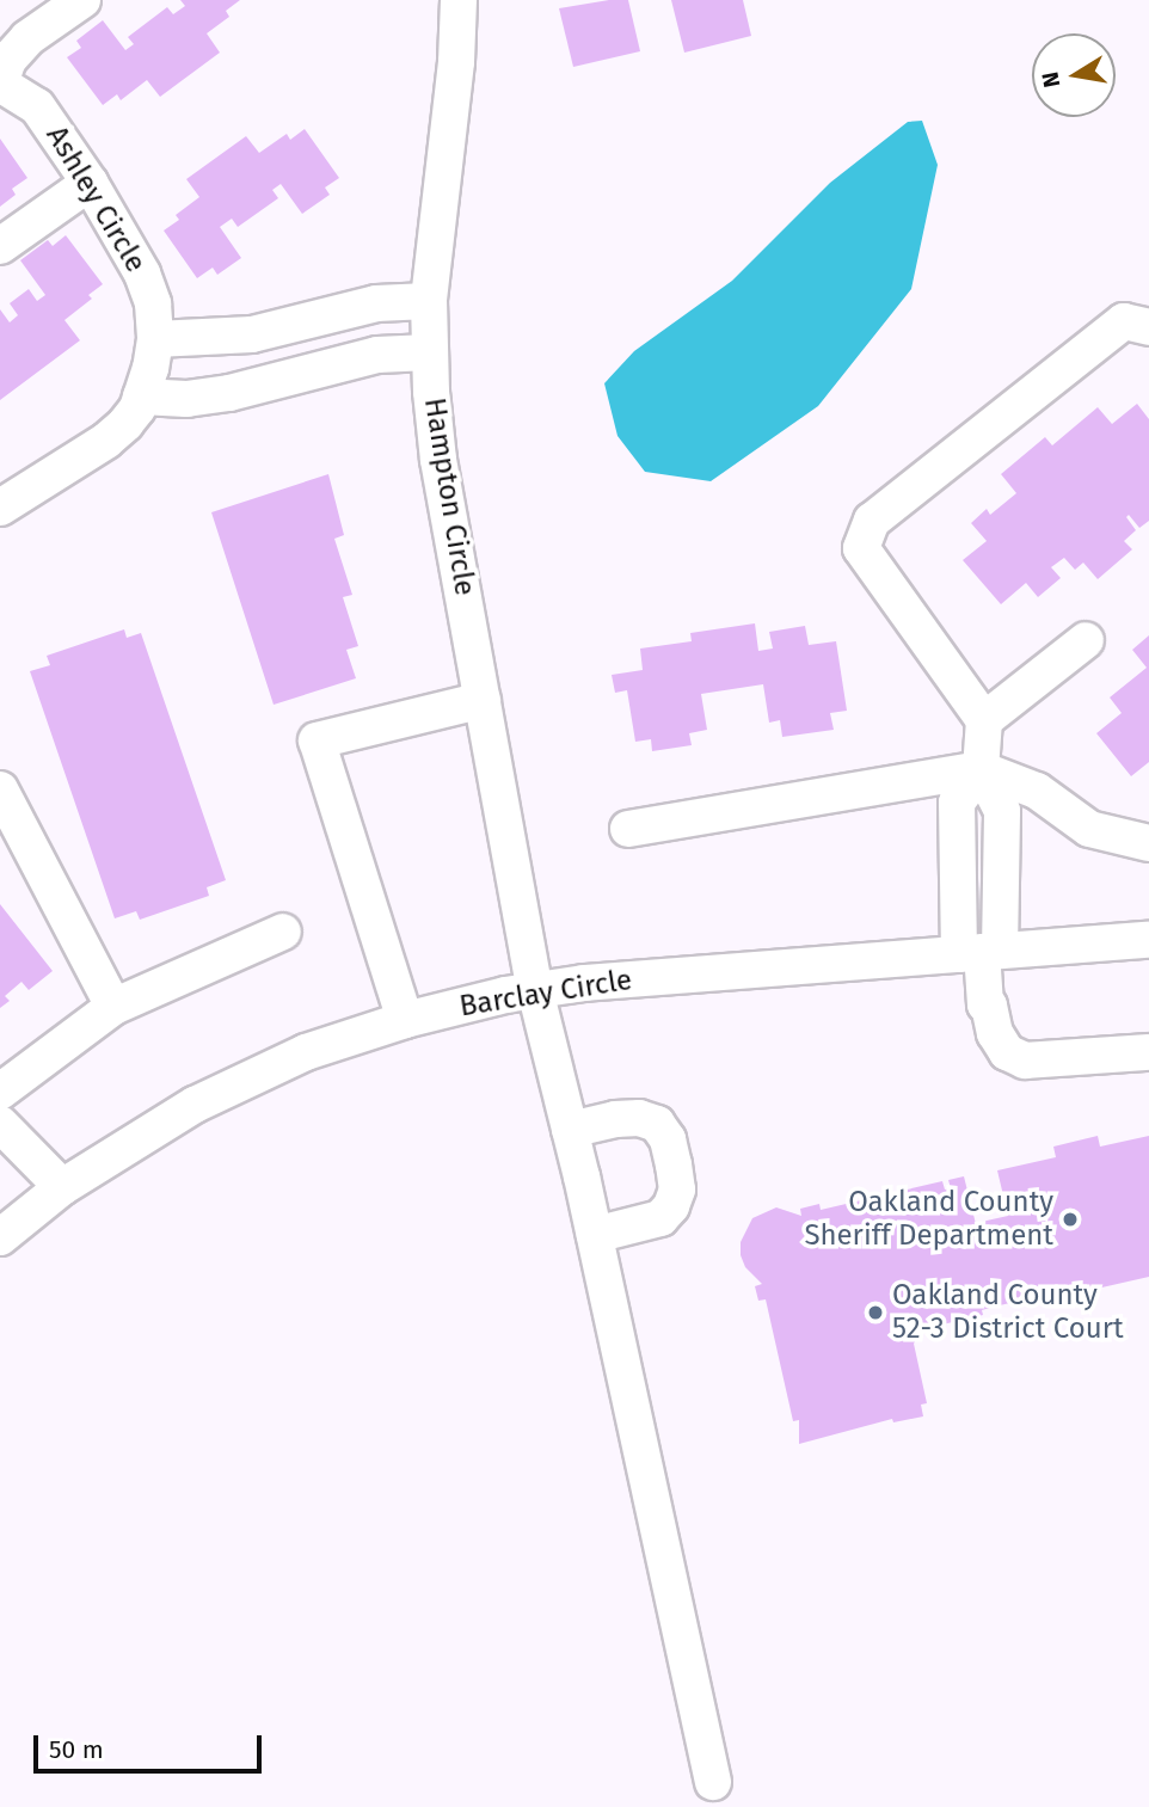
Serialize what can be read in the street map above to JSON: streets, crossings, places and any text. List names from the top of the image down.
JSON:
{
  "streets": {
    "street": ["Ashley Circle", "Hampton Circle", "Barclay Circle"]
  },
  "crossings": [
    ["Hampton Circle", "Barclay Circle"]
  ],
  "places": ["Oakland County Sheriff Department", "Oakland County 52-3 District Court"],
  "scale_bar": "50 m",
  "north": "left"
}
